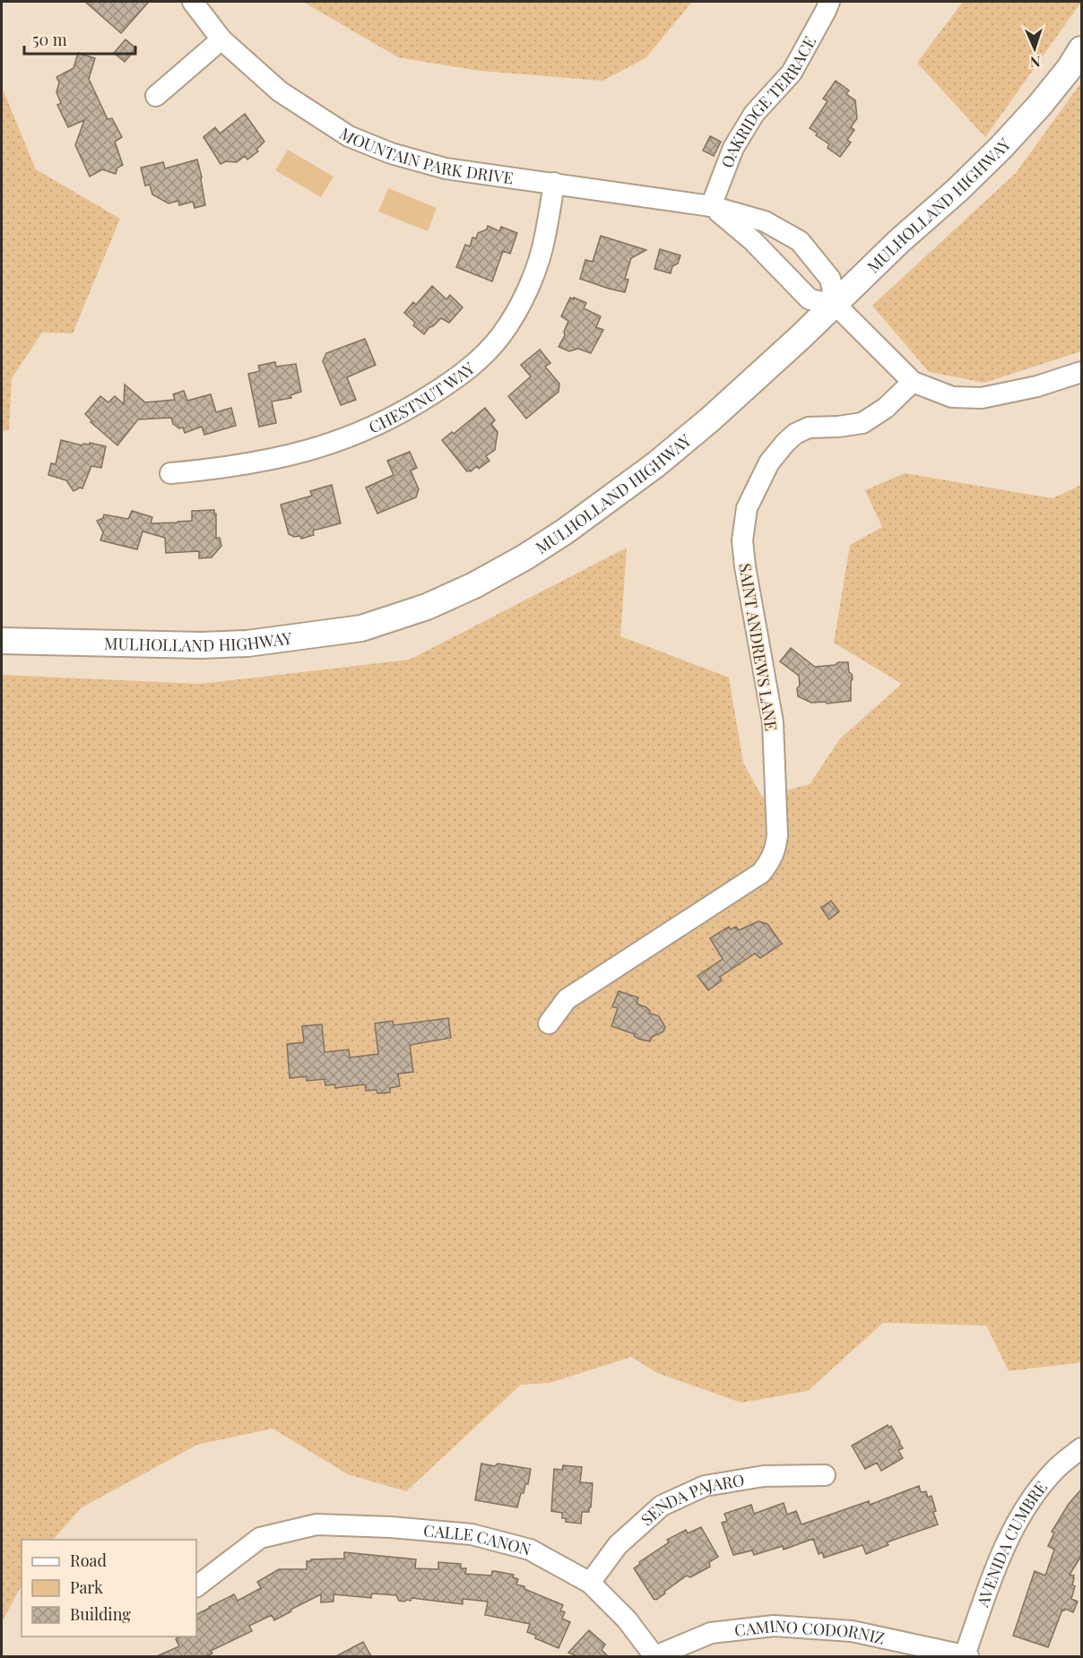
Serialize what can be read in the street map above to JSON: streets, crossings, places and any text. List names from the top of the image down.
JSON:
{
  "streets": {
    "main road": ["MULHOLLAND HIGHWAY"],
    "street": [
      "OAKRIDGE TERRACE",
      "MOUNTAIN PARK DRIVE",
      "CHESTNUT WAY",
      "SAINT ANDREWS LANE",
      "SENDA PAJARO",
      "CALLE CANON",
      "AVENIDA CUMBRE",
      "CAMINO CODORNIZ"
    ]
  },
  "crossings": [
    ["OAKRIDGE TERRACE", "MOUNTAIN PARK DRIVE"],
    ["MOUNTAIN PARK DRIVE", "MULHOLLAND HIGHWAY"],
    ["MOUNTAIN PARK DRIVE", "CHESTNUT WAY"],
    ["SENDA PAJARO", "CALLE CANON"],
    ["CALLE CANON", "CAMINO CODORNIZ"],
    ["AVENIDA CUMBRE", "CAMINO CODORNIZ"]
  ],
  "legend": ["Road", "Park", "Building"],
  "scale_bar": "50 m",
  "north": "bottom"
}
